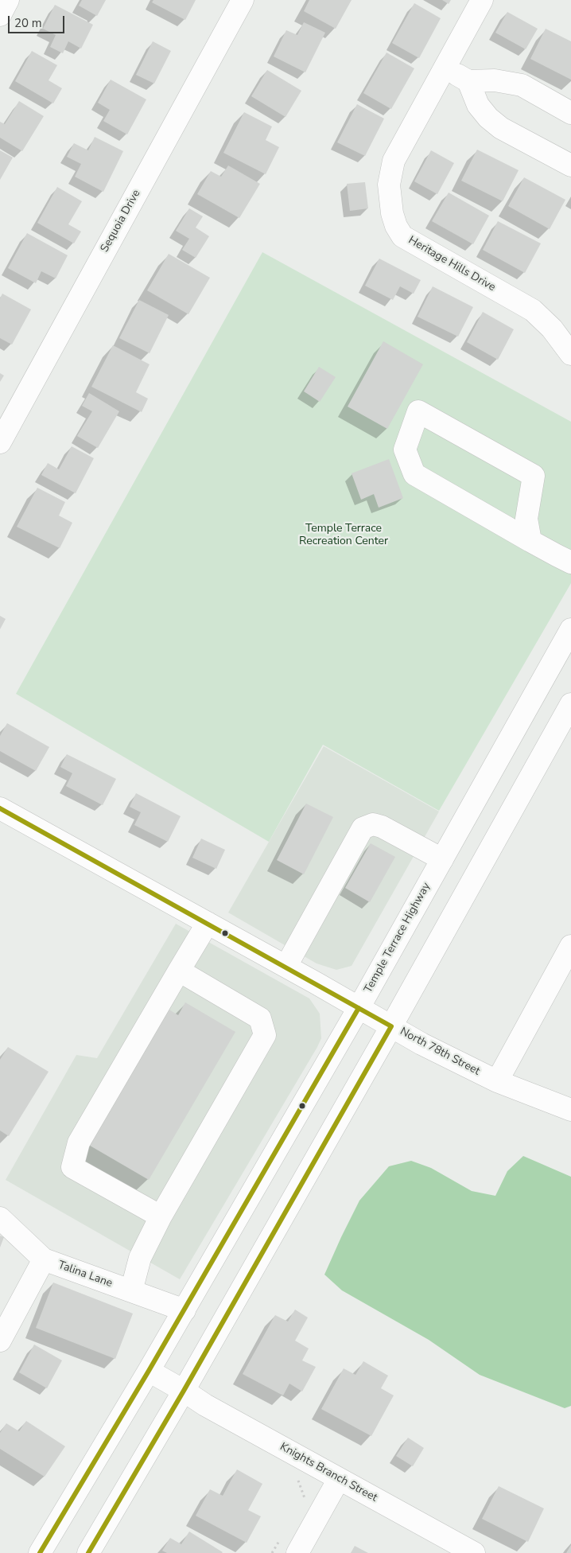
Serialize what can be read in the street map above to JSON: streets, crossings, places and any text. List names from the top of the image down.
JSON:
{
  "streets": {
    "street": [
      "Sequoia Drive",
      "Heritage Hills Drive",
      "Temple Terrace Highway",
      "North 78th Street",
      "Talina Lane",
      "Knights Branch Street"
    ]
  },
  "crossings": [
    ["Temple Terrace Highway", "North 78th Street"],
    ["Temple Terrace Highway", "Talina Lane"],
    ["Temple Terrace Highway", "Knights Branch Street"]
  ],
  "parks": ["Temple Terrace Recreation Center"],
  "scale_bar": "20 m"
}
